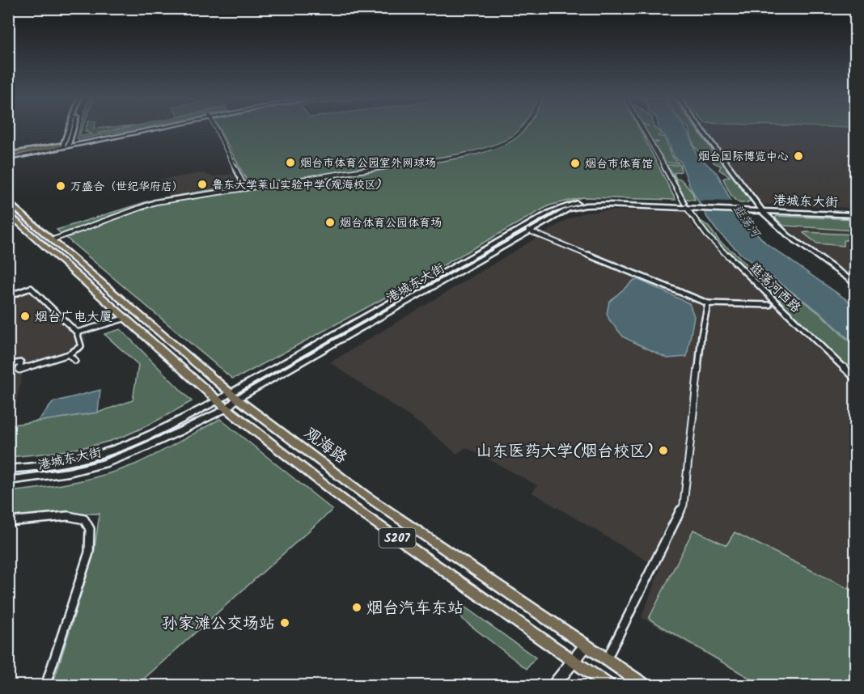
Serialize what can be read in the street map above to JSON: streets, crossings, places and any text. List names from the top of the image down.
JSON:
{
  "streets": {
    "main road": ["港城东大街", "观海路", "S207"],
    "street": ["逛荡河西路"]
  },
  "crossings": [
    ["港城东大街", "逛荡河西路"],
    ["港城东大街", "观海路"],
    ["港城东大街", "S207"]
  ],
  "water": ["逛荡河"],
  "places": [
    "烟台国际博览中心",
    "烟台市体育公园室外网球场",
    "烟台市体育馆",
    "鲁东大学莱山实验中学(观海校区)",
    "万盛合（世纪华府店）",
    "烟台体育公园体育场",
    "烟台广电大厦",
    "山东医药大学(烟台校区)",
    "烟台汽车东站",
    "孙家滩公交场站"
  ]
}
